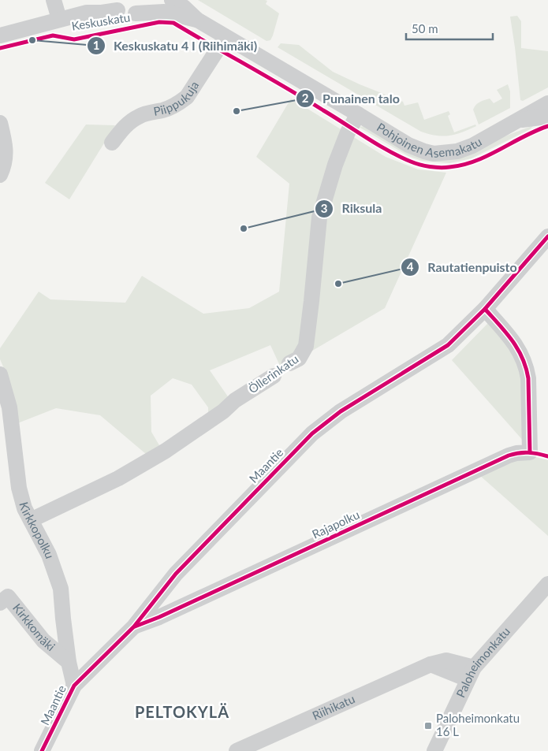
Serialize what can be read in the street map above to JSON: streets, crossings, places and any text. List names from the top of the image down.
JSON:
{
  "streets": {
    "street": [
      "Keskuskatu",
      "Piippukuja",
      "Pohjoinen Asemakatu",
      "Öllerinkatu",
      "Maantie",
      "Rajapolku",
      "Kirkkopolku",
      "Kirkkomäki",
      "Paloheimonkatu",
      "Riihikatu"
    ]
  },
  "crossings": [
    ["Keskuskatu", "Pohjoinen Asemakatu"],
    ["Piippukuja", "Pohjoinen Asemakatu"],
    ["Pohjoinen Asemakatu", "Öllerinkatu"],
    ["Öllerinkatu", "Kirkkopolku"],
    ["Maantie", "Rajapolku"],
    ["Maantie", "Kirkkopolku"],
    ["Kirkkopolku", "Kirkkomäki"],
    ["Paloheimonkatu", "Riihikatu"]
  ],
  "districts": ["PELTOKYLÄ"],
  "places": {
    "other": [
      "Keskuskatu 4 I (Riihimäki)",
      "Punainen talo",
      "Riksula",
      "Rautatienpuisto"
    ],
    "transit": ["Paloheimonkatu 16 L"]
  },
  "scale_bar": "50 m"
}
